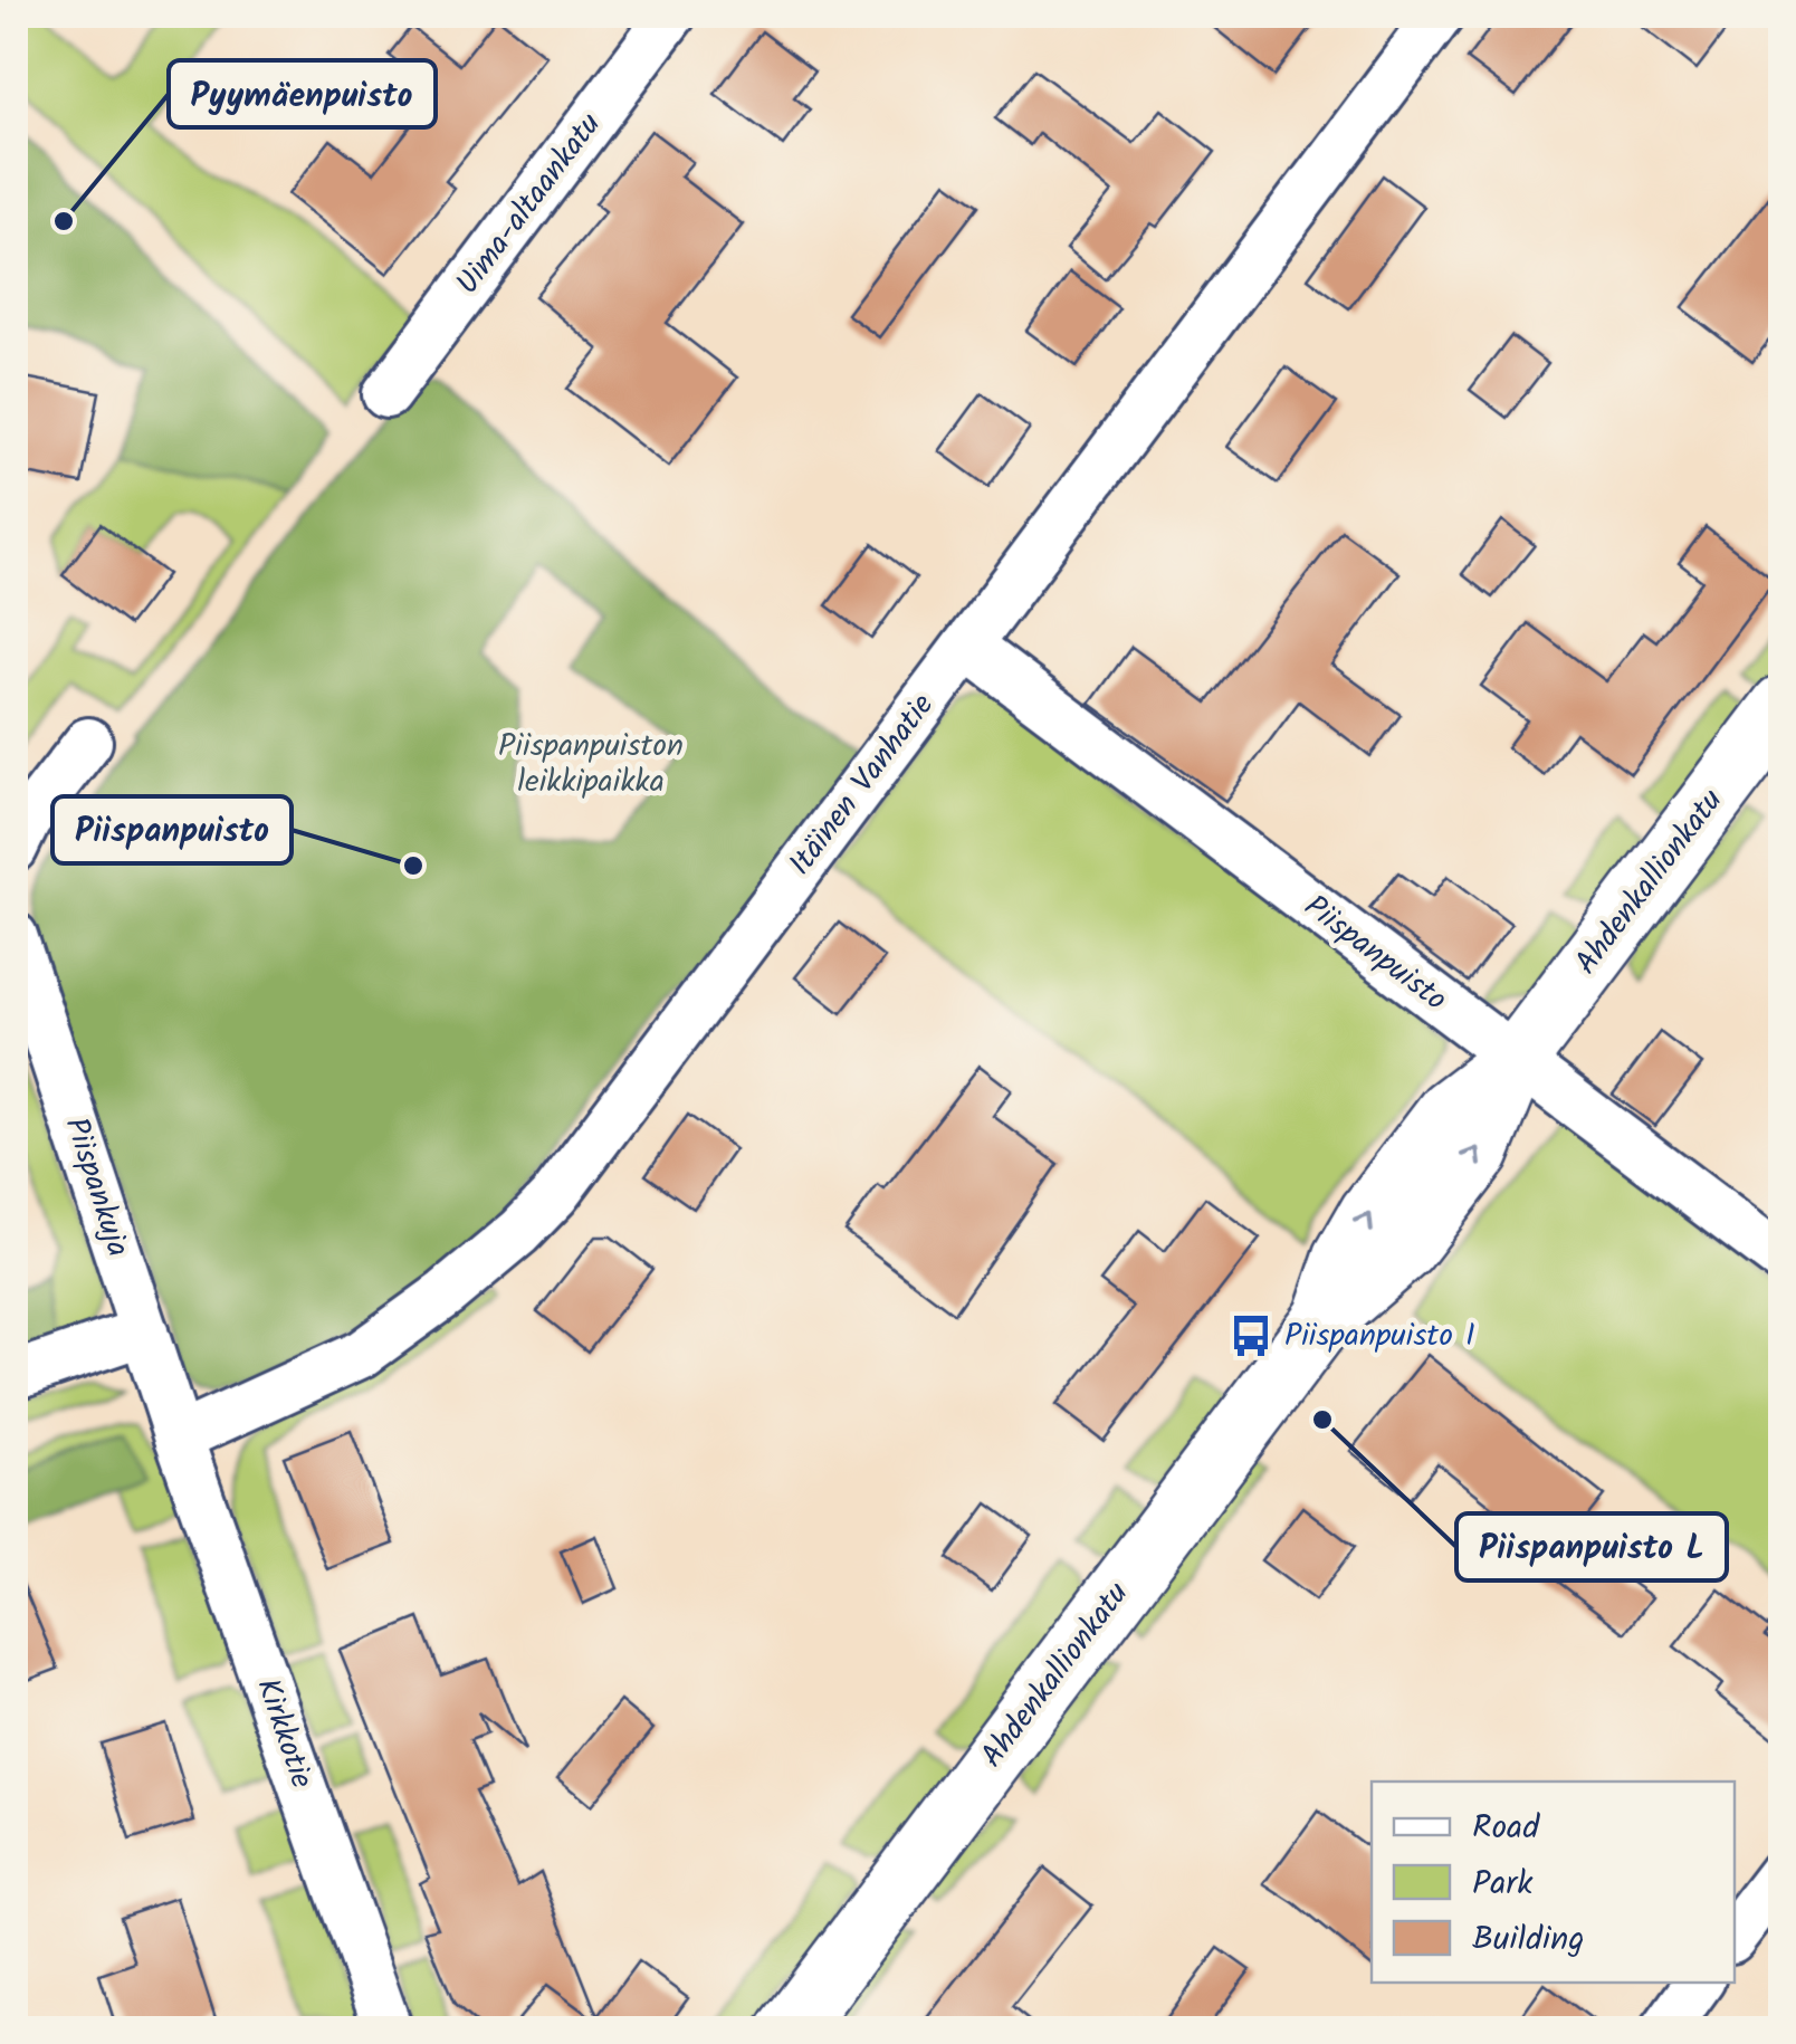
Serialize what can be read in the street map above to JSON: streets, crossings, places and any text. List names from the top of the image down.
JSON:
{
  "streets": {
    "street": [
      "Uima-altaankatu",
      "Itäinen Vanhatie",
      "Ahdenkallionkatu",
      "Piispanpuisto",
      "Piispankuja",
      "Kirkkotie"
    ]
  },
  "crossings": [
    ["Itäinen Vanhatie", "Piispanpuisto"],
    ["Itäinen Vanhatie", "Piispankuja"],
    ["Itäinen Vanhatie", "Kirkkotie"],
    ["Ahdenkallionkatu", "Piispanpuisto"],
    ["Piispankuja", "Kirkkotie"]
  ],
  "one_way": ["Ahdenkallionkatu"],
  "parks": ["Piispanpuiston leikkipaikka"],
  "places": {
    "other": ["Pyymäenpuisto", "Piispanpuisto", "Piispanpuisto L"],
    "bus stop": ["Piispanpuisto I"]
  },
  "legend": ["Road", "Park", "Building"]
}
